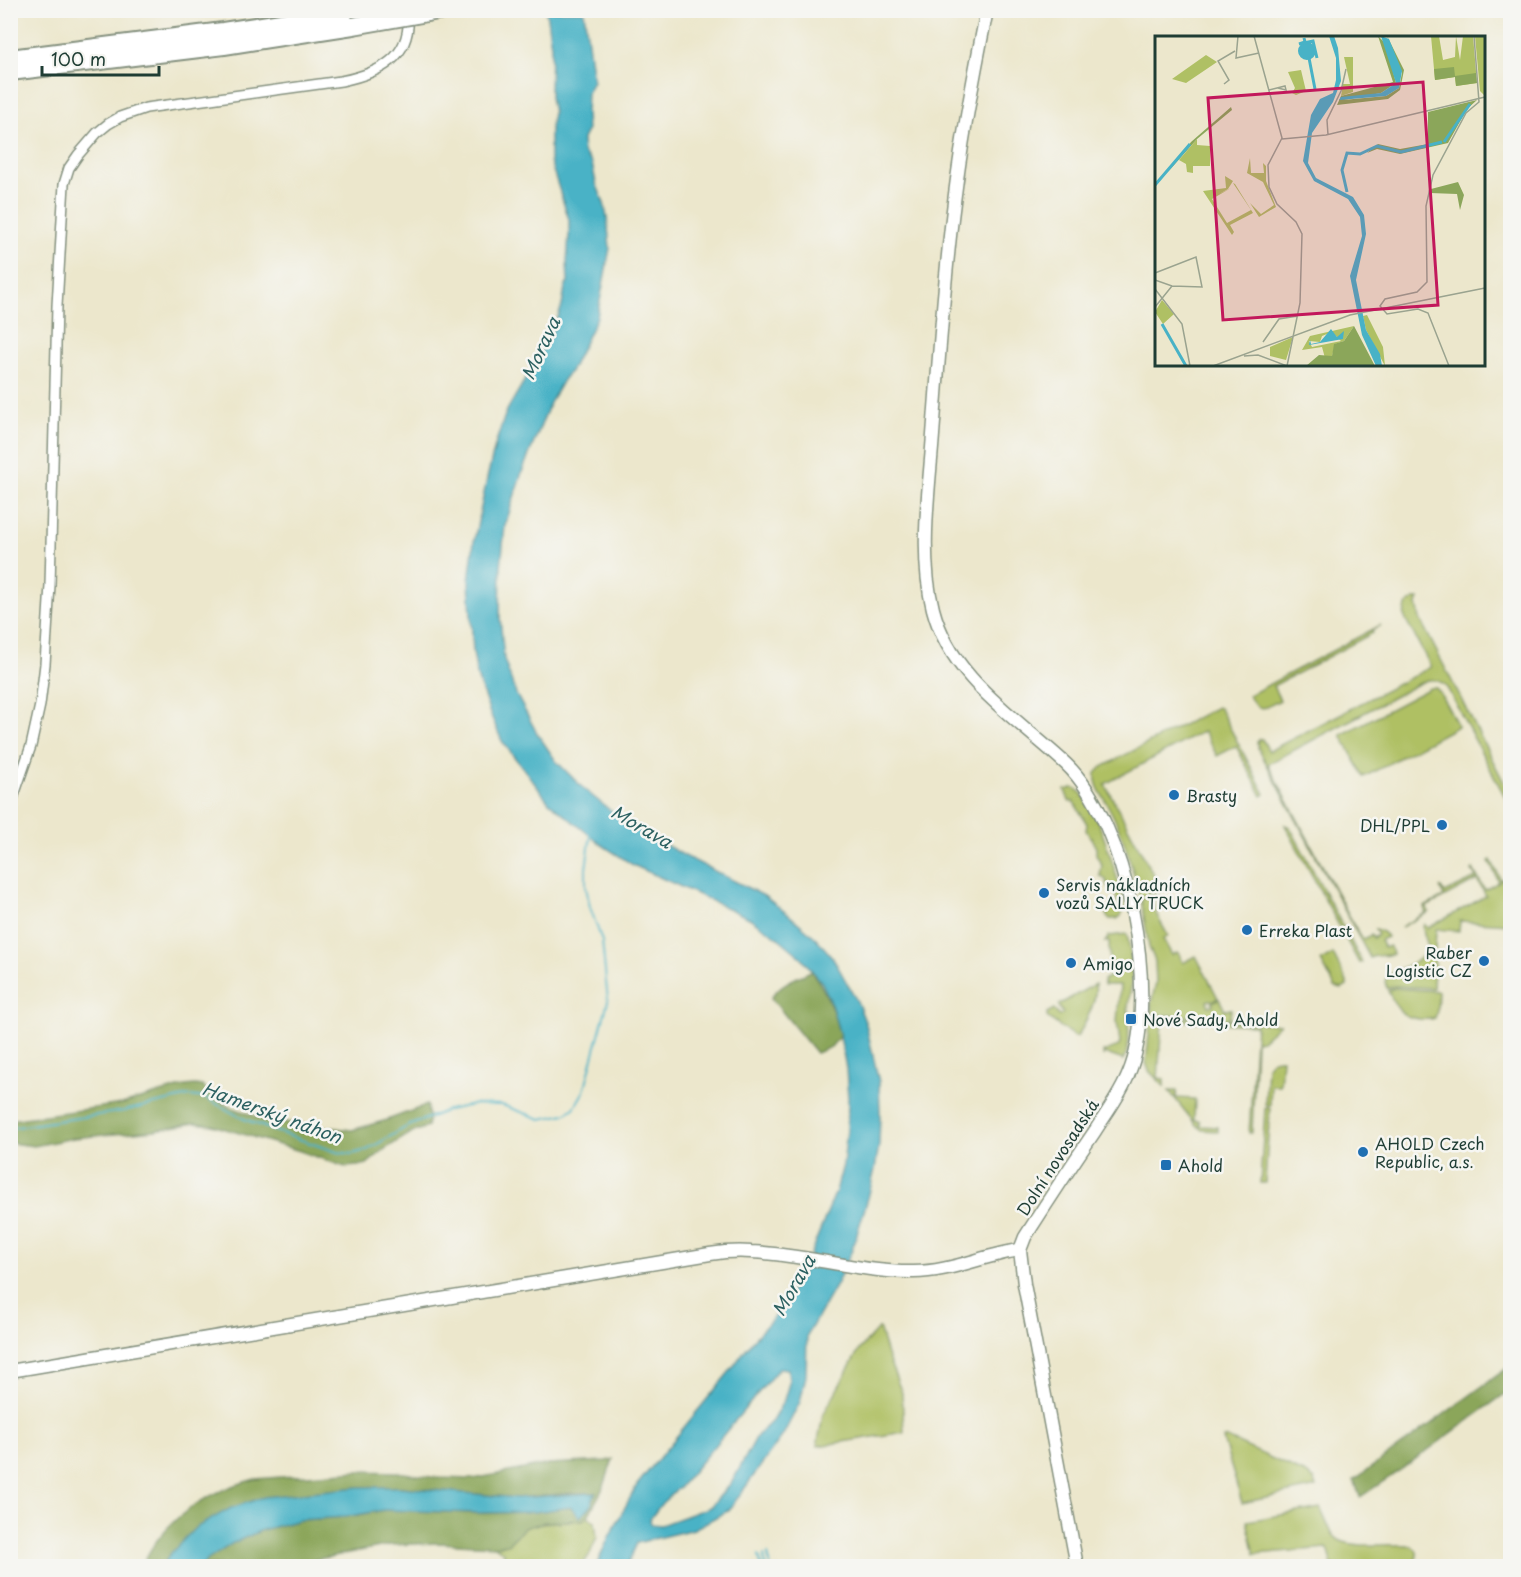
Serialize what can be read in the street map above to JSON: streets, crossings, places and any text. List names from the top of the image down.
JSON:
{
  "streets": {
    "main road": ["Dolní novosadská"]
  },
  "water": ["Morava", "Hamerský náhon"],
  "places": {
    "other": [
      "Brasty",
      "DHL/PPL",
      "Servis nákladních vozů SALLY TRUCK",
      "Erreka Plast",
      "Raber Logistic CZ",
      "Amigo",
      "AHOLD Czech Republic, a.s."
    ],
    "transit": ["Nové Sady, Ahold", "Ahold"]
  },
  "scale_bar": "100 m"
}
